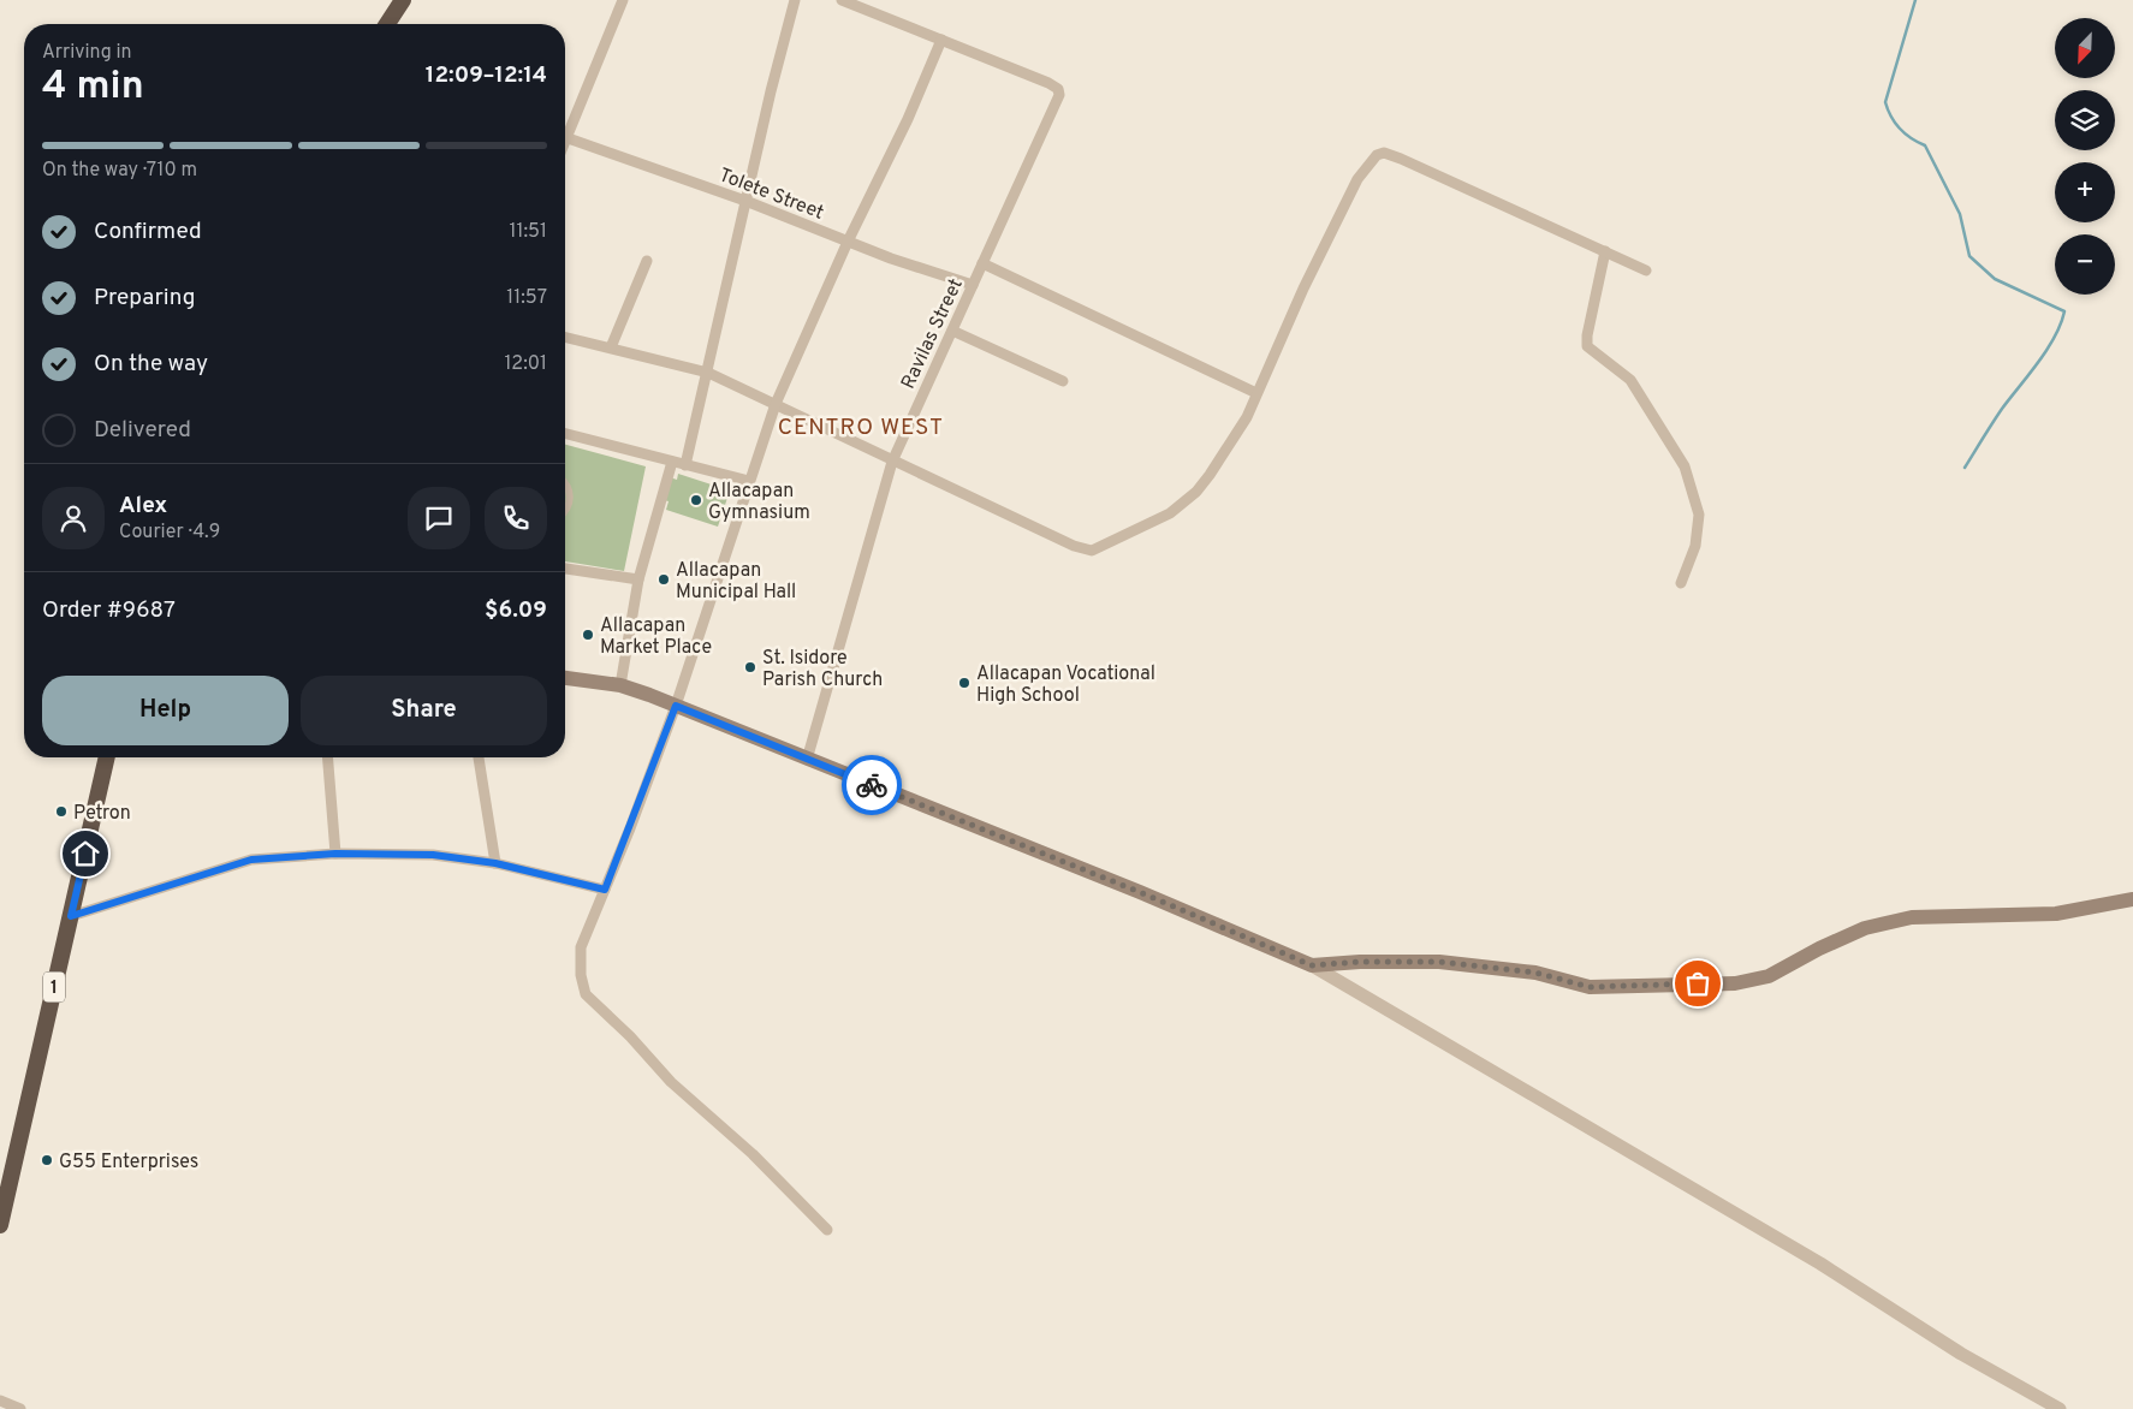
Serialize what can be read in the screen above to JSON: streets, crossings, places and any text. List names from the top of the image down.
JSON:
{
  "streets": {
    "highway": ["1"],
    "street": ["Tolete Street", "Ravilas Street"]
  },
  "crossings": [
    ["Tolete Street", "Ravilas Street"]
  ],
  "districts": ["CENTRO WEST"],
  "places": [
    "Allacapan Gymnasium",
    "Allacapan Municipal Hall",
    "Allacapan Market Place",
    "St. Isidore Parish Church",
    "Allacapan Vocational High School",
    "Petron",
    "G55 Enterprises"
  ],
  "north": "bottom left",
  "page": {
    "map_buttons": ["+", "−"],
    "heading": ["4 min", "Arriving in", "12:09–12:14"],
    "panel": [
      "Alex",
      "Courier · 4.9",
      "Order #9687",
      "$6.09"
    ],
    "bar": "On the way · 710 m",
    "list": [
      ["Confirmed", "11:51"],
      ["Preparing", "11:57"],
      ["On the way", "12:01"],
      "Delivered"
    ],
    "buttons": ["Help", "Share"]
  }
}
